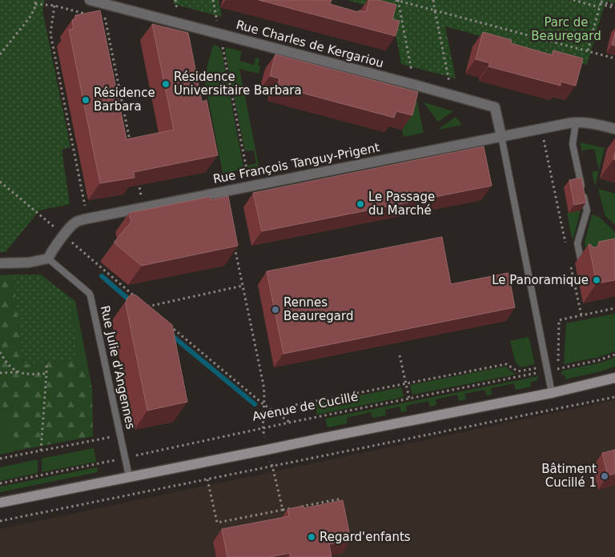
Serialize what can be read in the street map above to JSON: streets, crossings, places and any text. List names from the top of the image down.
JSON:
{
  "streets": {
    "street": ["Rue Charles de Kergariou", "Rue François Tanguy-Prigent"],
    "lane": ["Rue Julie d'Angennes"],
    "path": ["Avenue de Cucillé"]
  },
  "crossings": [
    ["Rue Charles de Kergariou", "Rue François Tanguy-Prigent"],
    ["Rue François Tanguy-Prigent", "Rue Julie d'Angennes"],
    ["Rue Julie d'Angennes", "Avenue de Cucillé"]
  ],
  "parks": ["Parc de Beauregard"],
  "places": [
    "Résidence Universitaire Barbara",
    "Résidence Barbara",
    "Le Passage du Marché",
    "Le Panoramique",
    "Rennes Beauregard",
    "Bâtiment Cucillé 1",
    "Regard'enfants"
  ]
}
